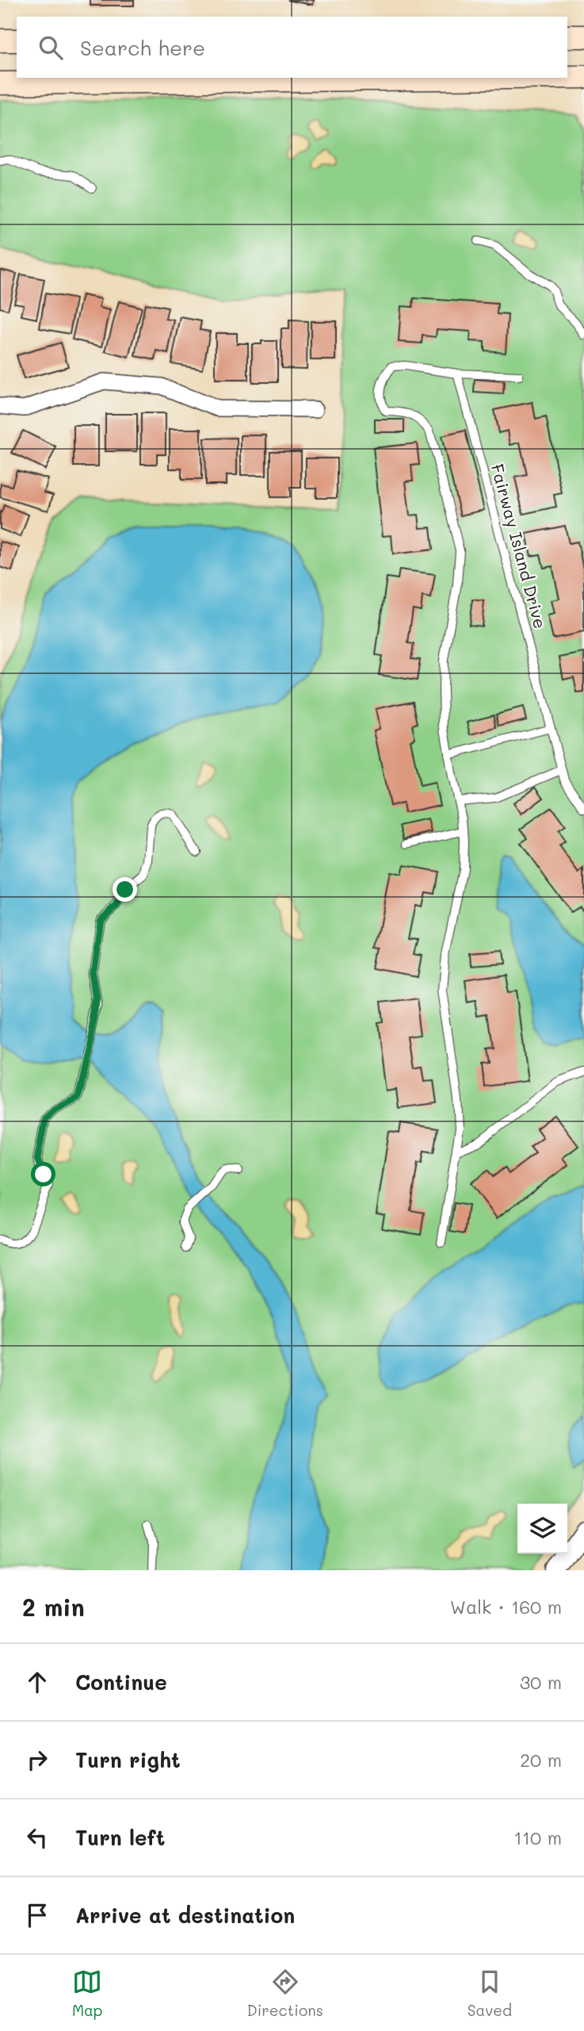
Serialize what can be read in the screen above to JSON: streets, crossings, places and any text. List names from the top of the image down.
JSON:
{
  "streets": {
    "lane": ["Fairway Island Drive"]
  },
  "page": {
    "search": "Search here",
    "heading": ["2 min", "Walk · 160 m"],
    "list": [
      ["Continue", "30 m"],
      ["Turn right", "20 m"],
      ["Turn left", "110 m"],
      "Arrive at destination"
    ],
    "nav": ["Map", "Directions", "Saved"]
  }
}
